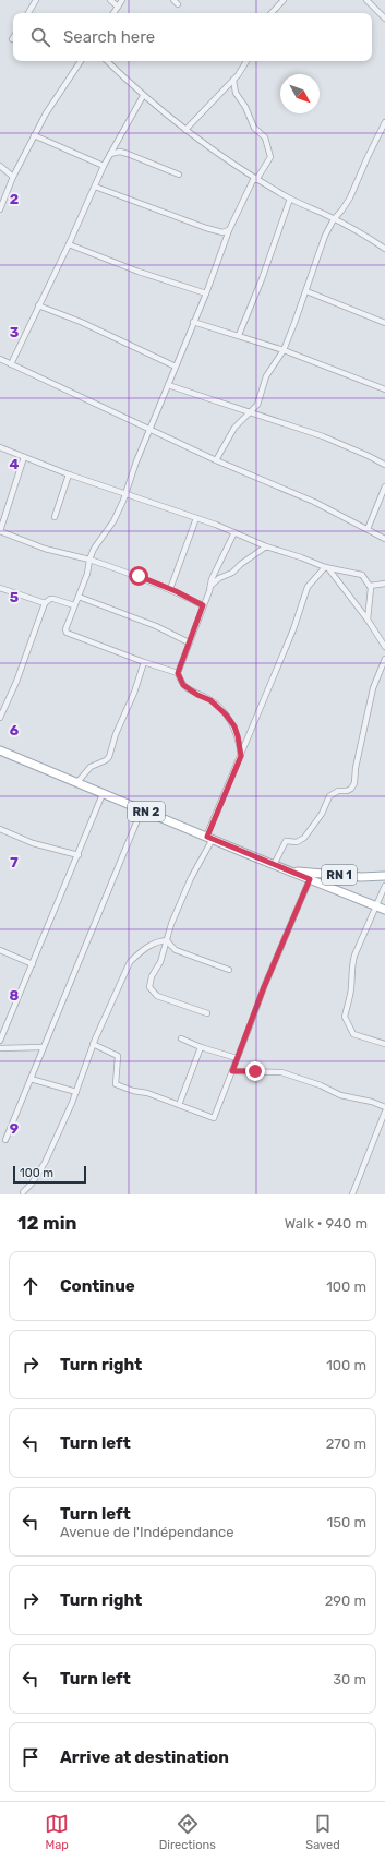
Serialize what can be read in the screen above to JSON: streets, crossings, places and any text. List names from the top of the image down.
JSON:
{
  "streets": {
    "main road": ["RN 2", "RN 1"]
  },
  "crossings": [
    ["RN 2", "RN 1"]
  ],
  "scale_bar": "100 m",
  "north": "bottom right",
  "page": {
    "search": "Search here",
    "scale": "100 m",
    "heading": ["12 min", "Walk · 940 m"],
    "list": [
      ["Continue", "100 m"],
      ["Turn right", "100 m"],
      ["Turn left", "270 m"],
      ["Turn left", "Avenue de l'Indépendance", "150 m"],
      ["Turn right", "290 m"],
      ["Turn left", "30 m"],
      "Arrive at destination"
    ],
    "nav": ["Map", "Directions", "Saved"]
  },
  "grid": {
    "rows": [
      "2",
      "3",
      "4",
      "5",
      "6",
      "7",
      "8",
      "9"
    ]
  }
}
